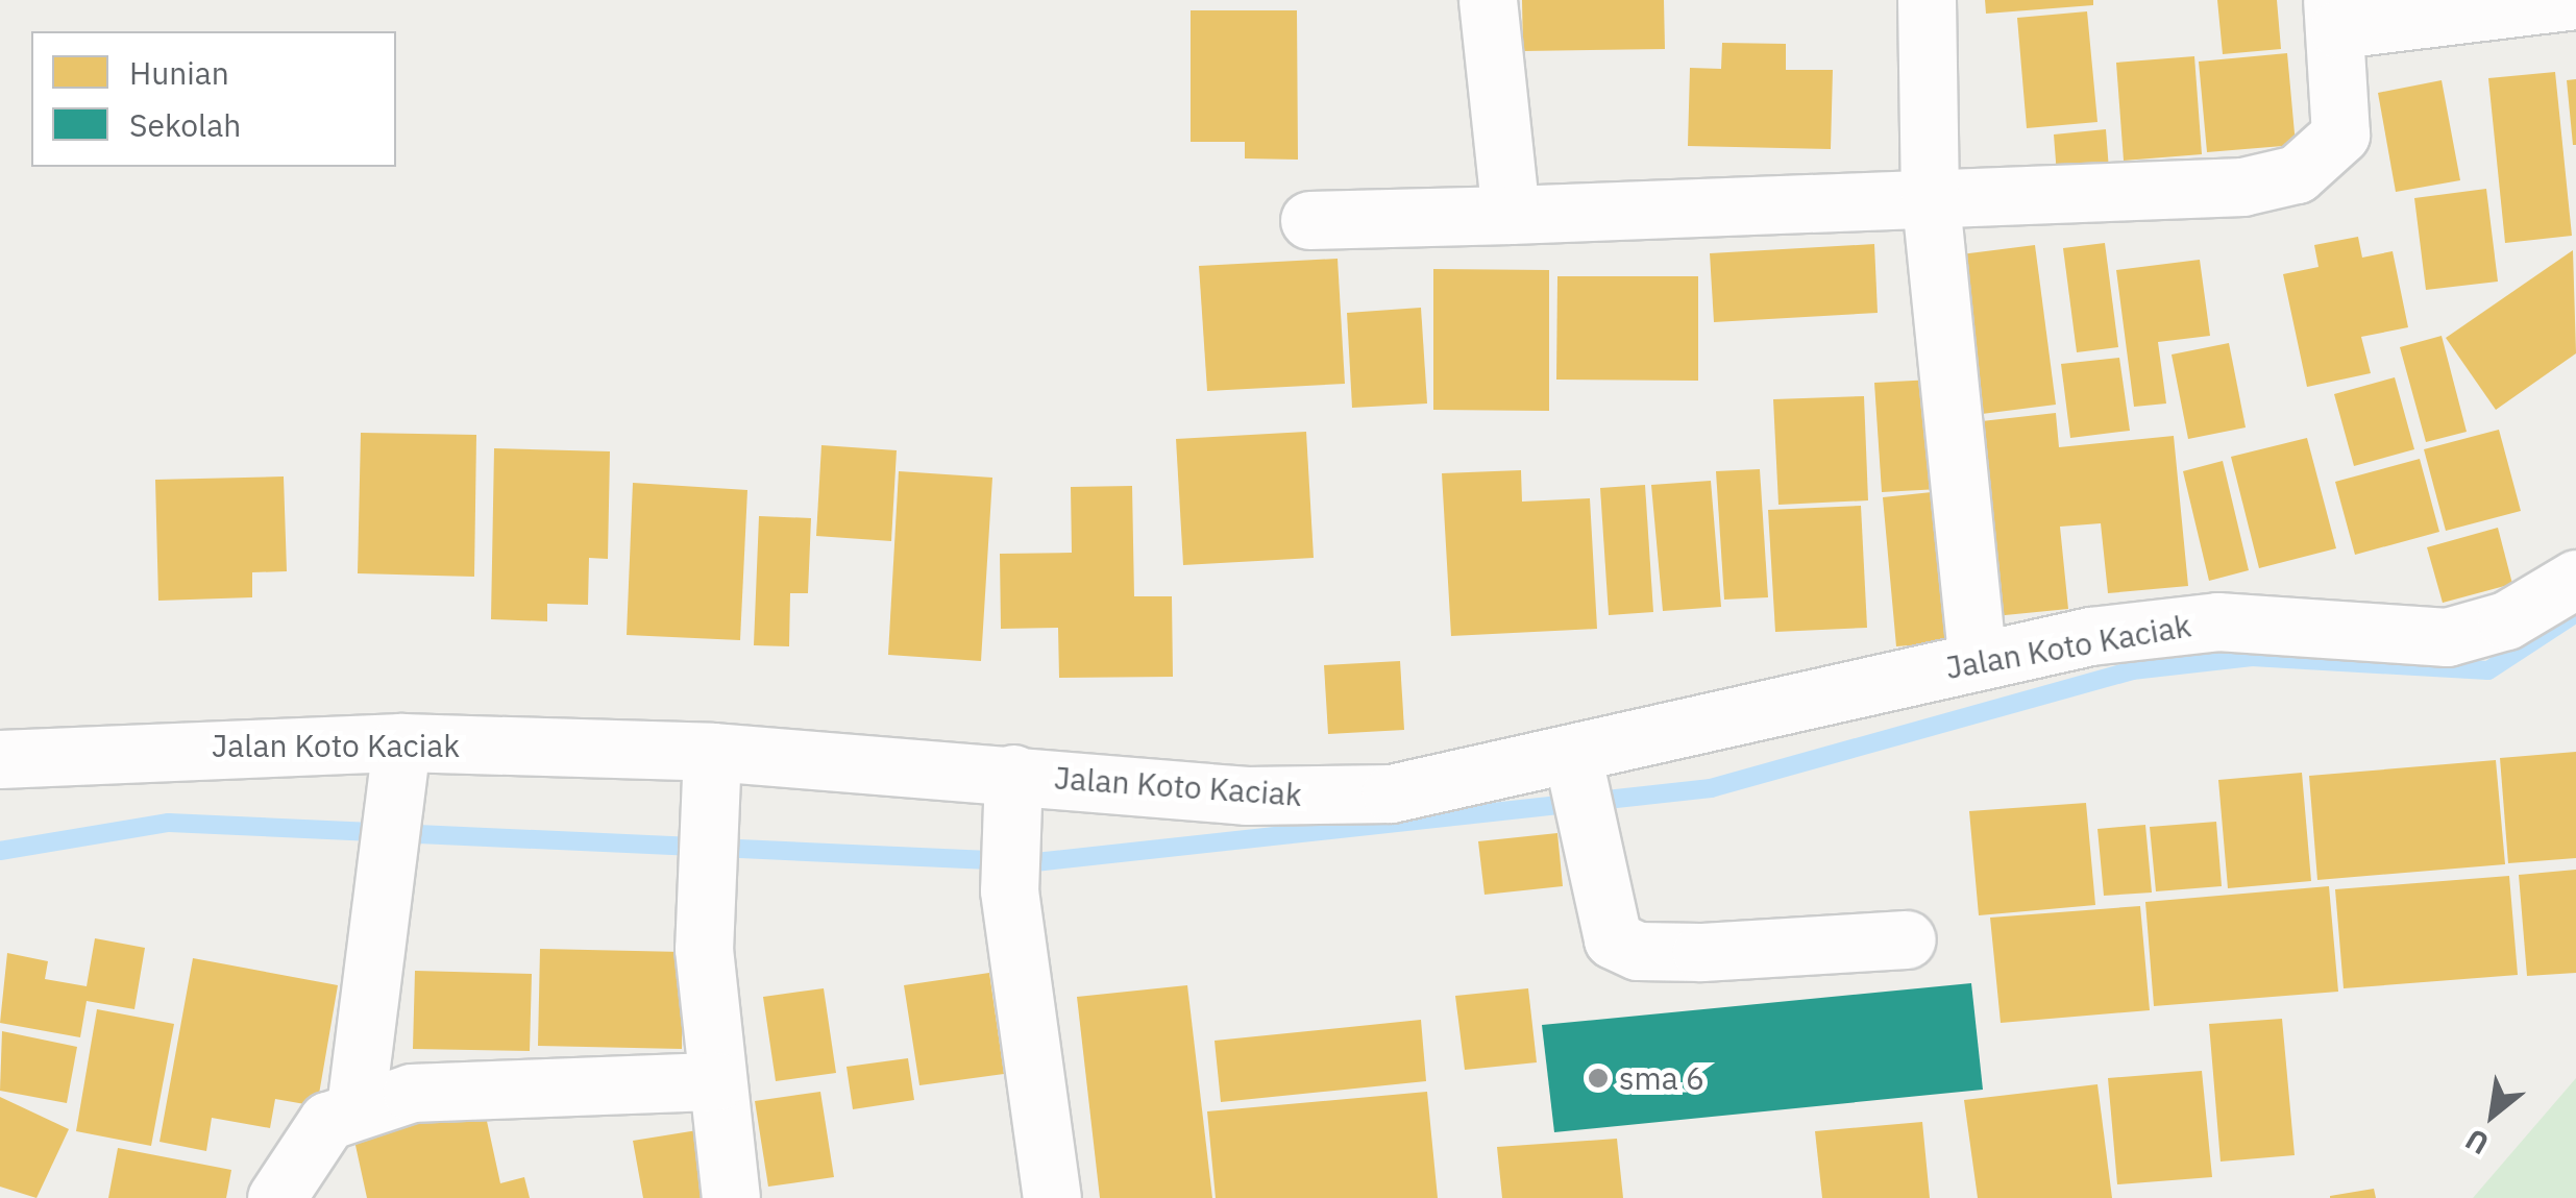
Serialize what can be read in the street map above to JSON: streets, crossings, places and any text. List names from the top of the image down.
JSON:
{
  "streets": {
    "street": ["Jalan Koto Kaciak"]
  },
  "places": ["sma 6"],
  "legend": ["Hunian", "Sekolah"],
  "north": "bottom left"
}
